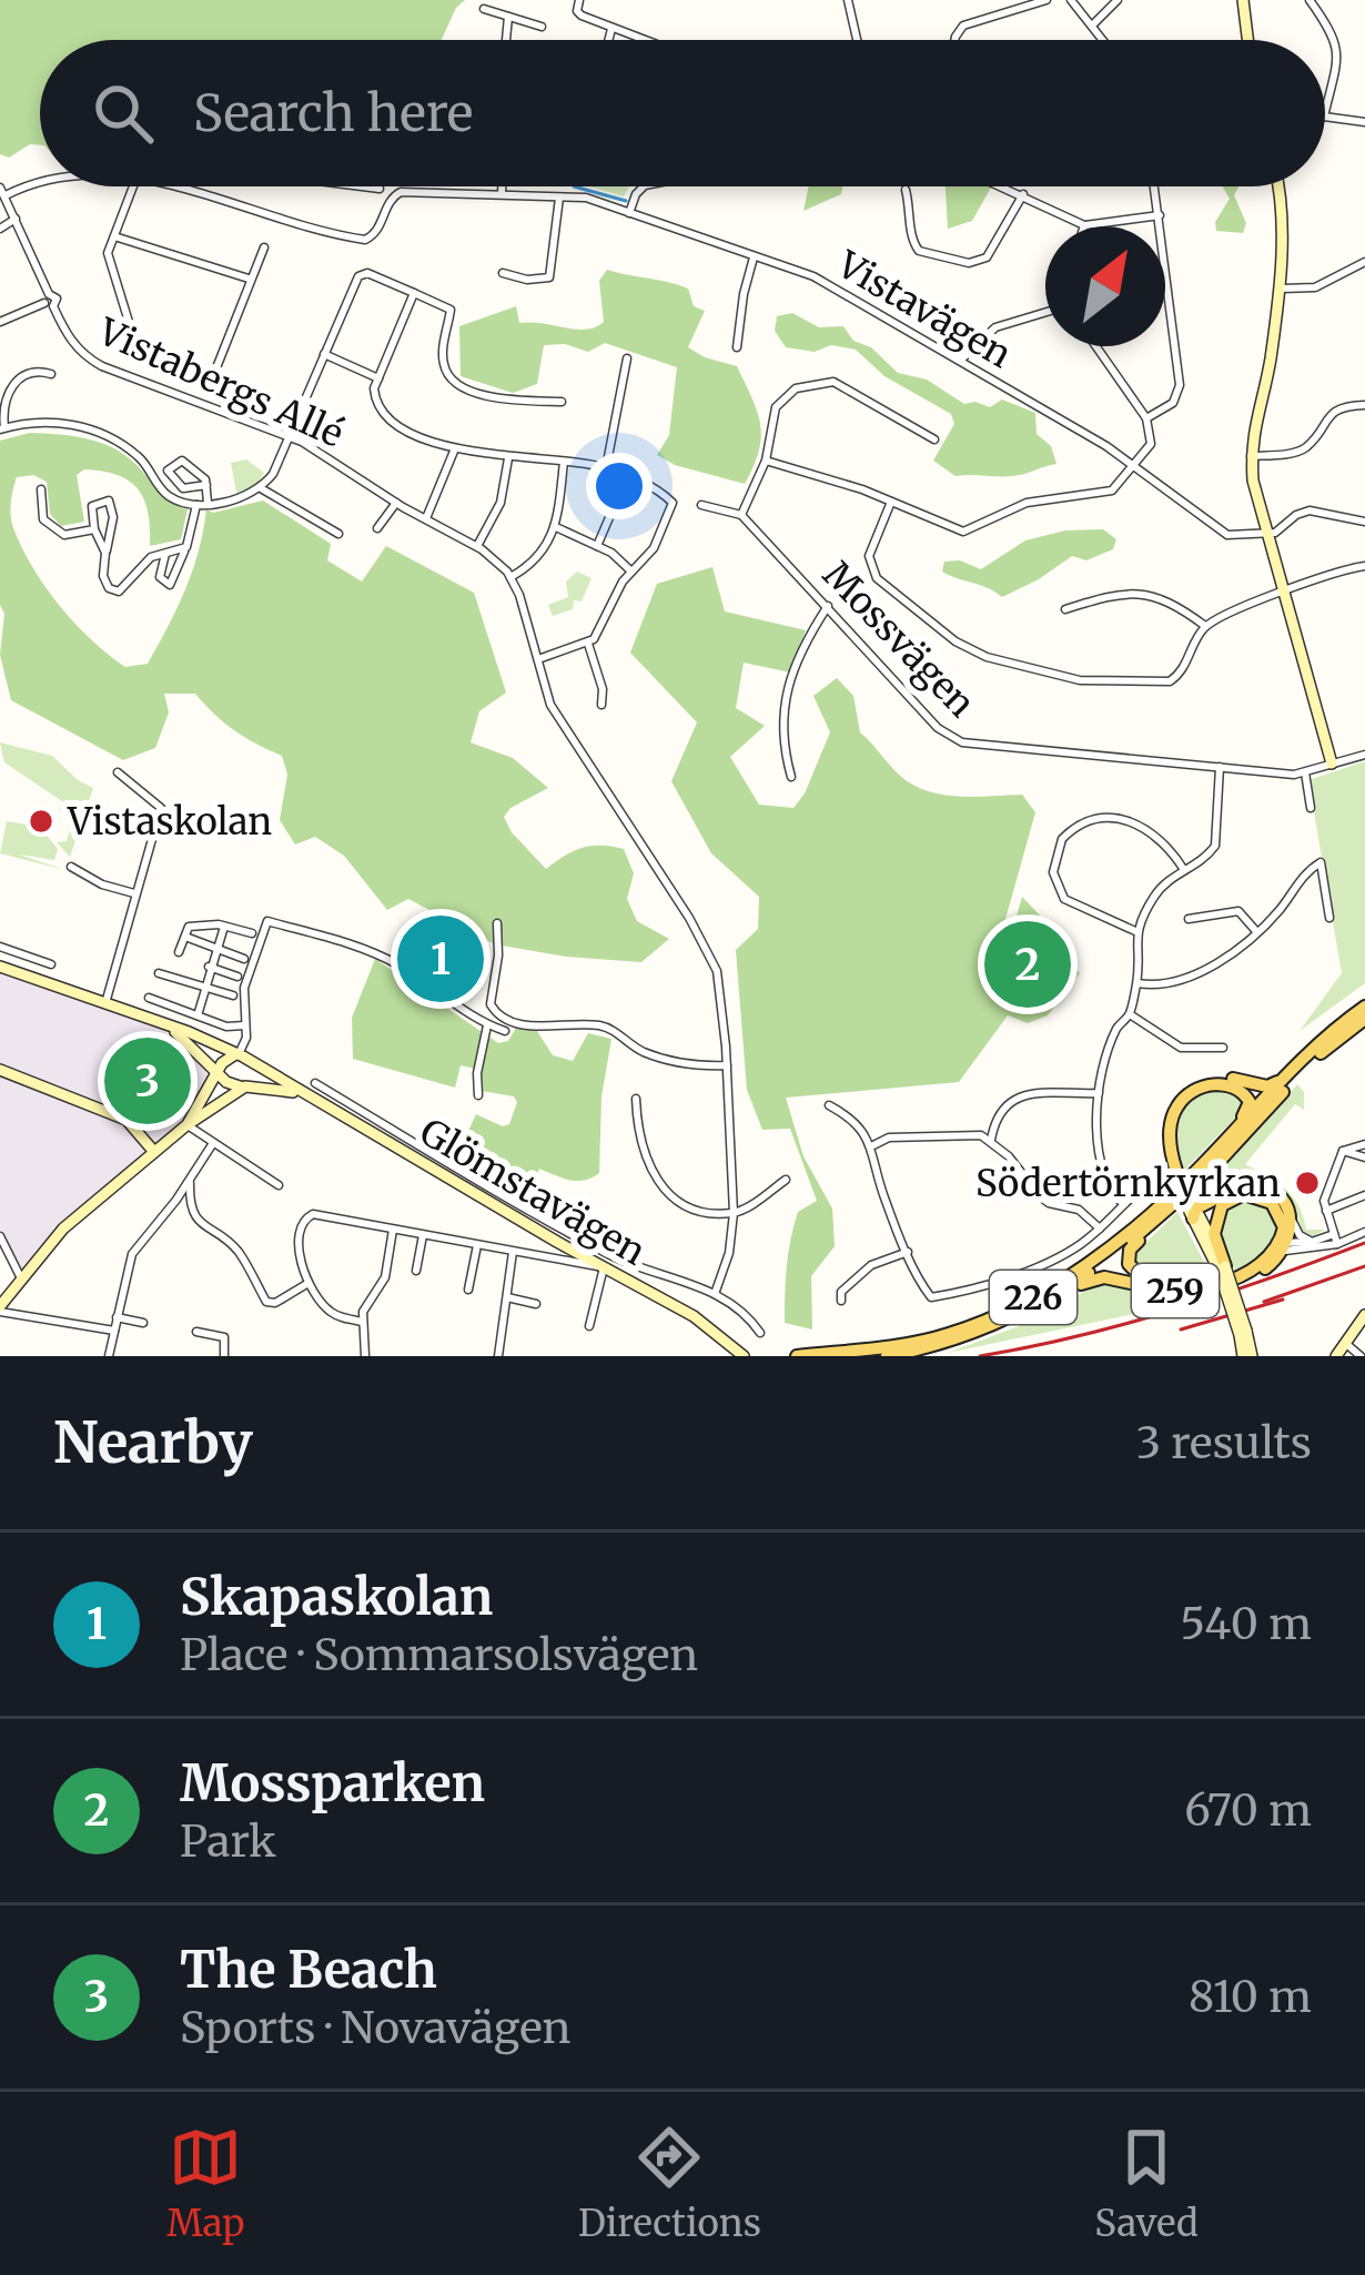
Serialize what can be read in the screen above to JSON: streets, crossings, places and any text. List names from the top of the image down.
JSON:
{
  "streets": {
    "main road": ["259", "226"],
    "street": [
      "Vistavägen",
      "Vistabergs Allé",
      "Mossvägen",
      "Glömstavägen"
    ]
  },
  "crossings": [
    ["Vistavägen", "Vistabergs Allé"],
    ["259", "226"]
  ],
  "places": ["Vistaskolan", "Södertörnkyrkan"],
  "north": "top right",
  "page": {
    "search": "Search here",
    "pins": ["1", "2", "3"],
    "heading": ["Nearby", "3 results"],
    "list": [
      {
        "mark": "1",
        "name": "Skapaskolan",
        "note": "Place · Sommarsolsvägen",
        "value": "540 m"
      },
      {
        "mark": "2",
        "name": "Mossparken",
        "note": "Park",
        "value": "670 m"
      },
      {
        "mark": "3",
        "name": "The Beach",
        "note": "Sports · Novavägen",
        "value": "810 m"
      }
    ],
    "nav": ["Map", "Directions", "Saved"]
  }
}
